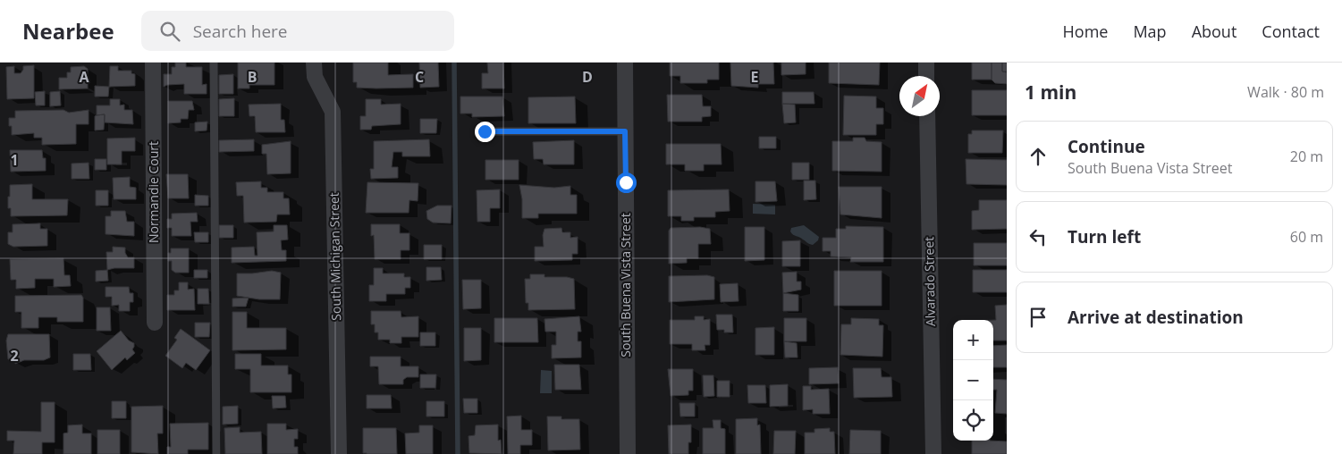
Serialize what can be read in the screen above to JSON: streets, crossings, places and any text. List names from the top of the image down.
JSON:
{
  "streets": {
    "street": [
      "Normandie Court",
      "South Michigan Street",
      "Alvarado Street",
      "South Buena Vista Street"
    ]
  },
  "north": "top right",
  "page": {
    "header": "Nearbee",
    "search": "Search here",
    "nav": [
      "Home",
      "Map",
      "About",
      "Contact"
    ],
    "heading": ["1 min", "Walk · 80 m"],
    "list": [
      ["Continue", "South Buena Vista Street", "20 m"],
      ["Turn left", "60 m"],
      "Arrive at destination"
    ],
    "map_buttons": ["+", "−"]
  },
  "grid": {
    "columns": [
      "A",
      "B",
      "C",
      "D",
      "E"
    ],
    "rows": ["1", "2"]
  }
}
